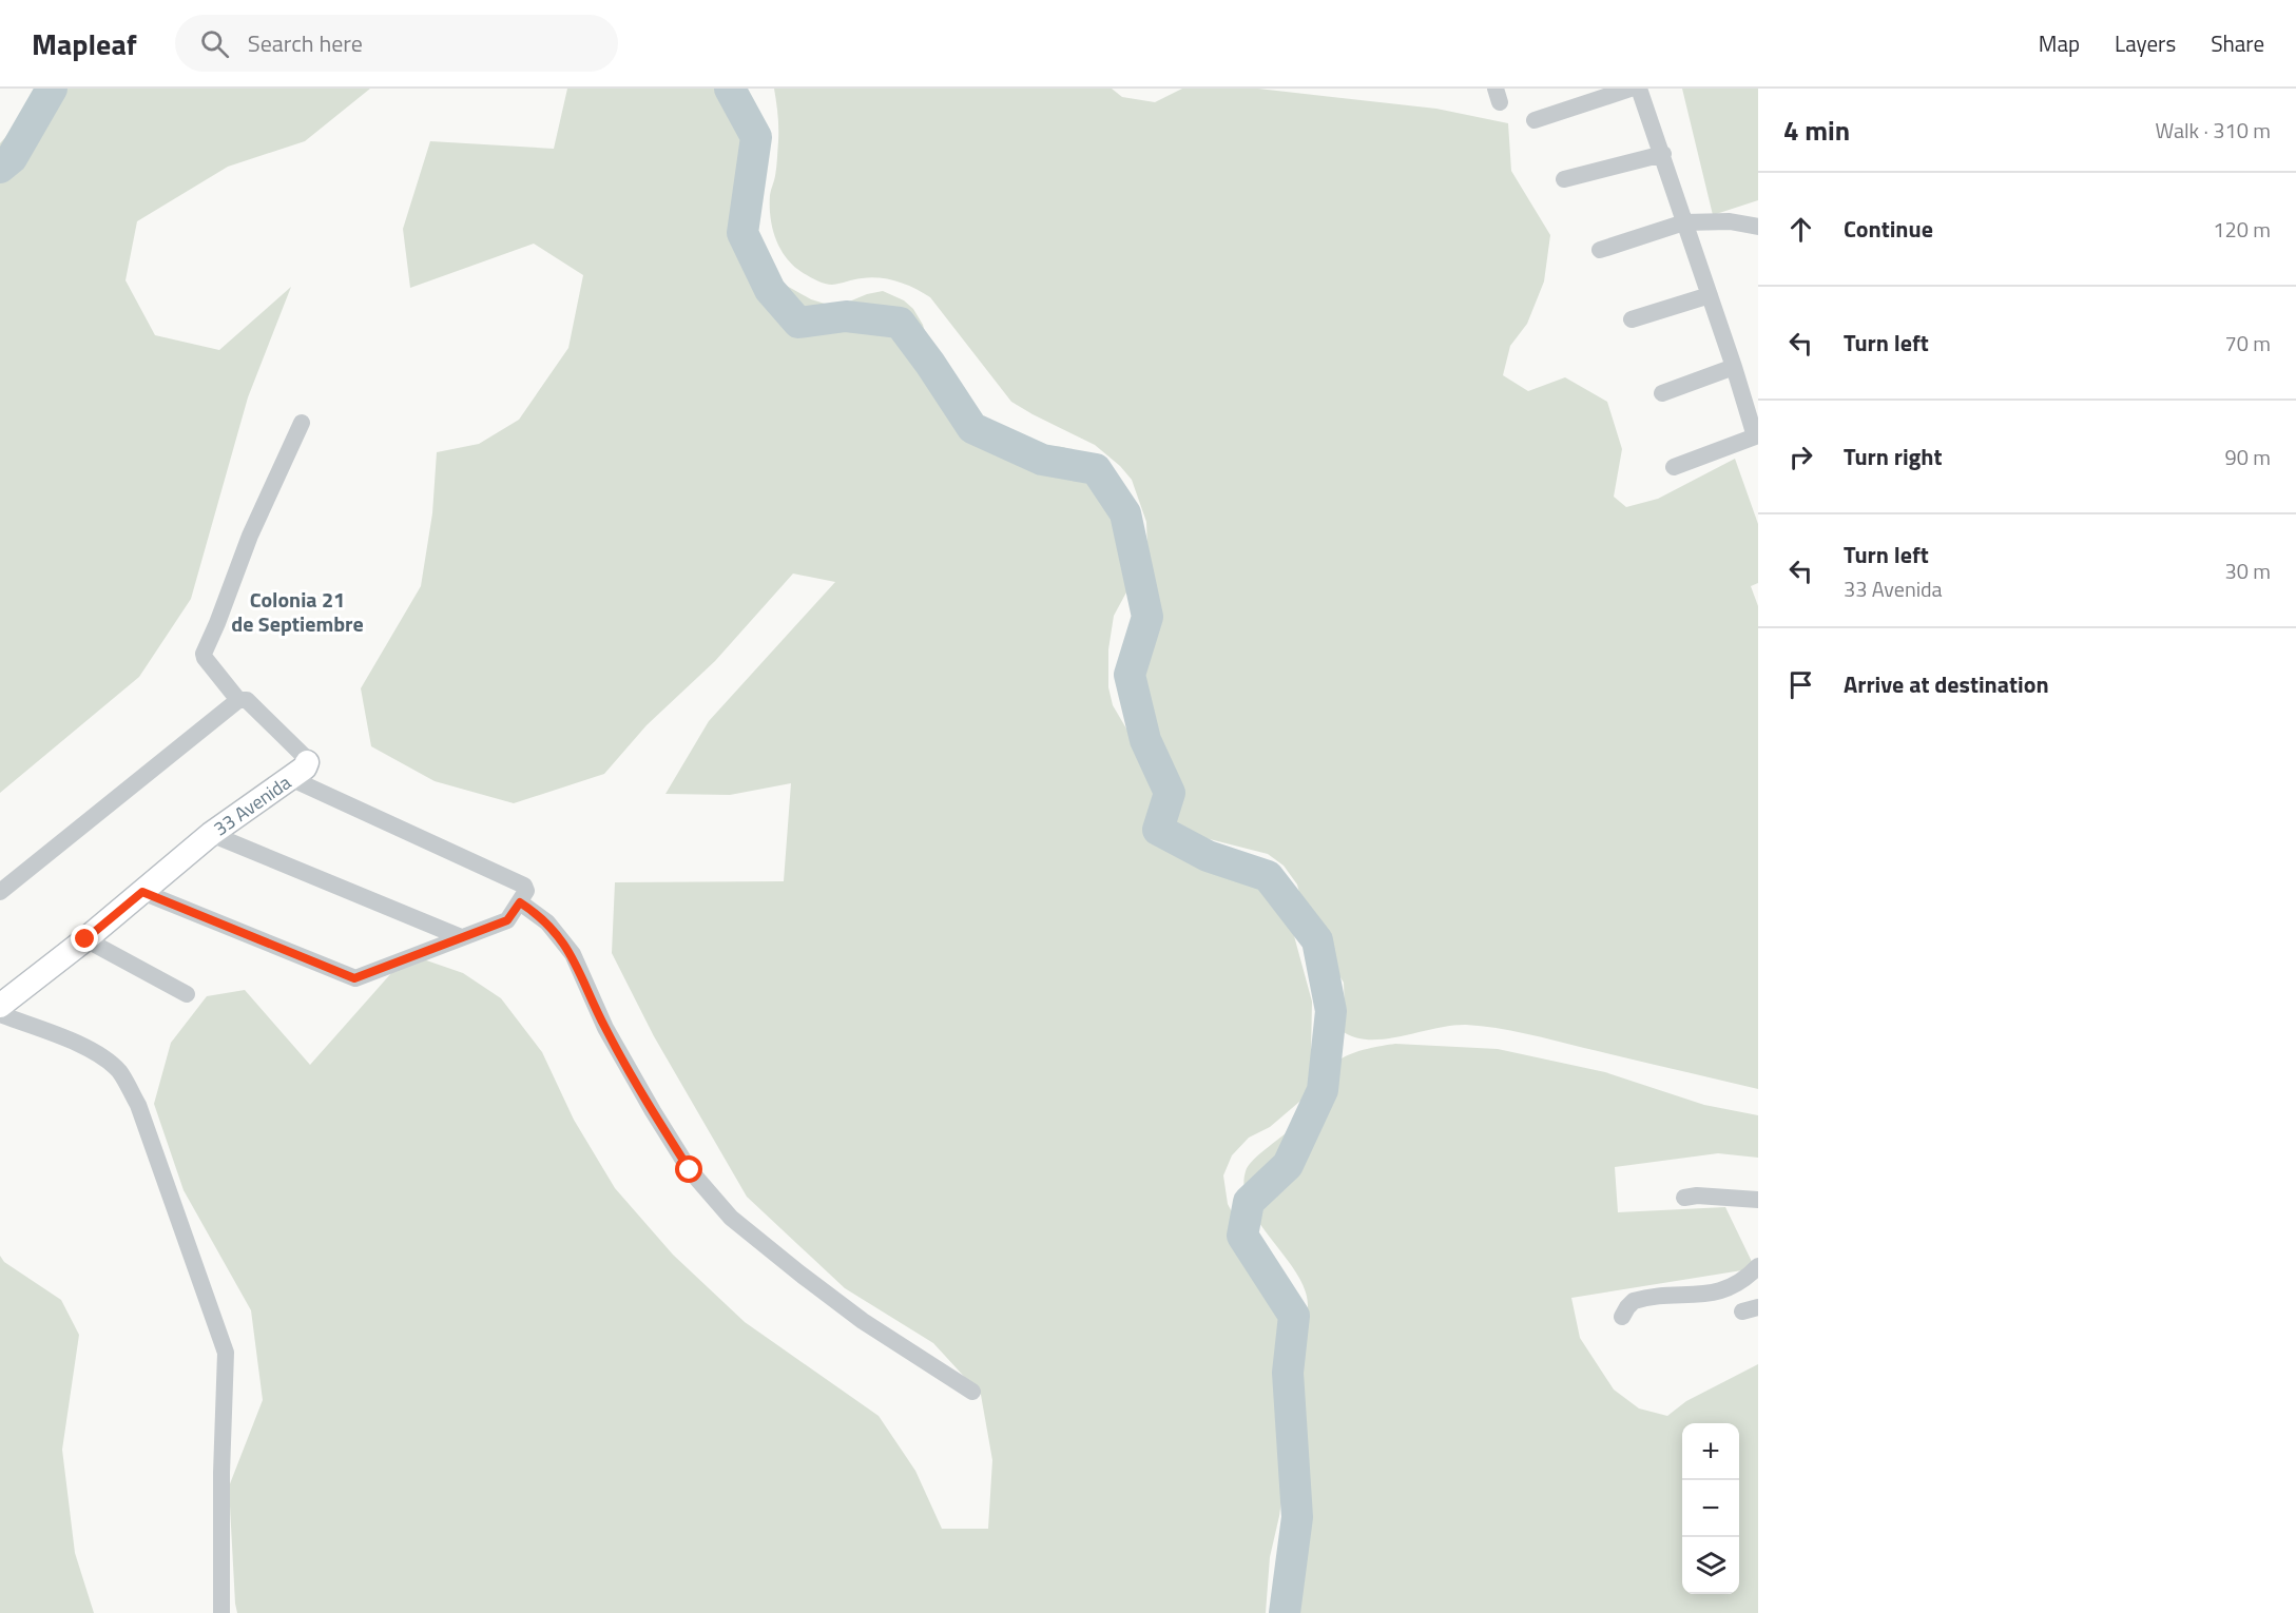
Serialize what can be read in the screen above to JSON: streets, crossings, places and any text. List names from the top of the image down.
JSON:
{
  "streets": {
    "street": ["33 Avenida"]
  },
  "districts": ["Colonia 21 de Septiembre"],
  "page": {
    "header": "Mapleaf",
    "search": "Search here",
    "nav": ["Map", "Layers", "Share"],
    "heading": ["4 min", "Walk · 310 m"],
    "list": [
      ["Continue", "120 m"],
      ["Turn left", "70 m"],
      ["Turn right", "90 m"],
      ["Turn left", "33 Avenida", "30 m"],
      "Arrive at destination"
    ],
    "map_buttons": ["+", "−"]
  }
}
